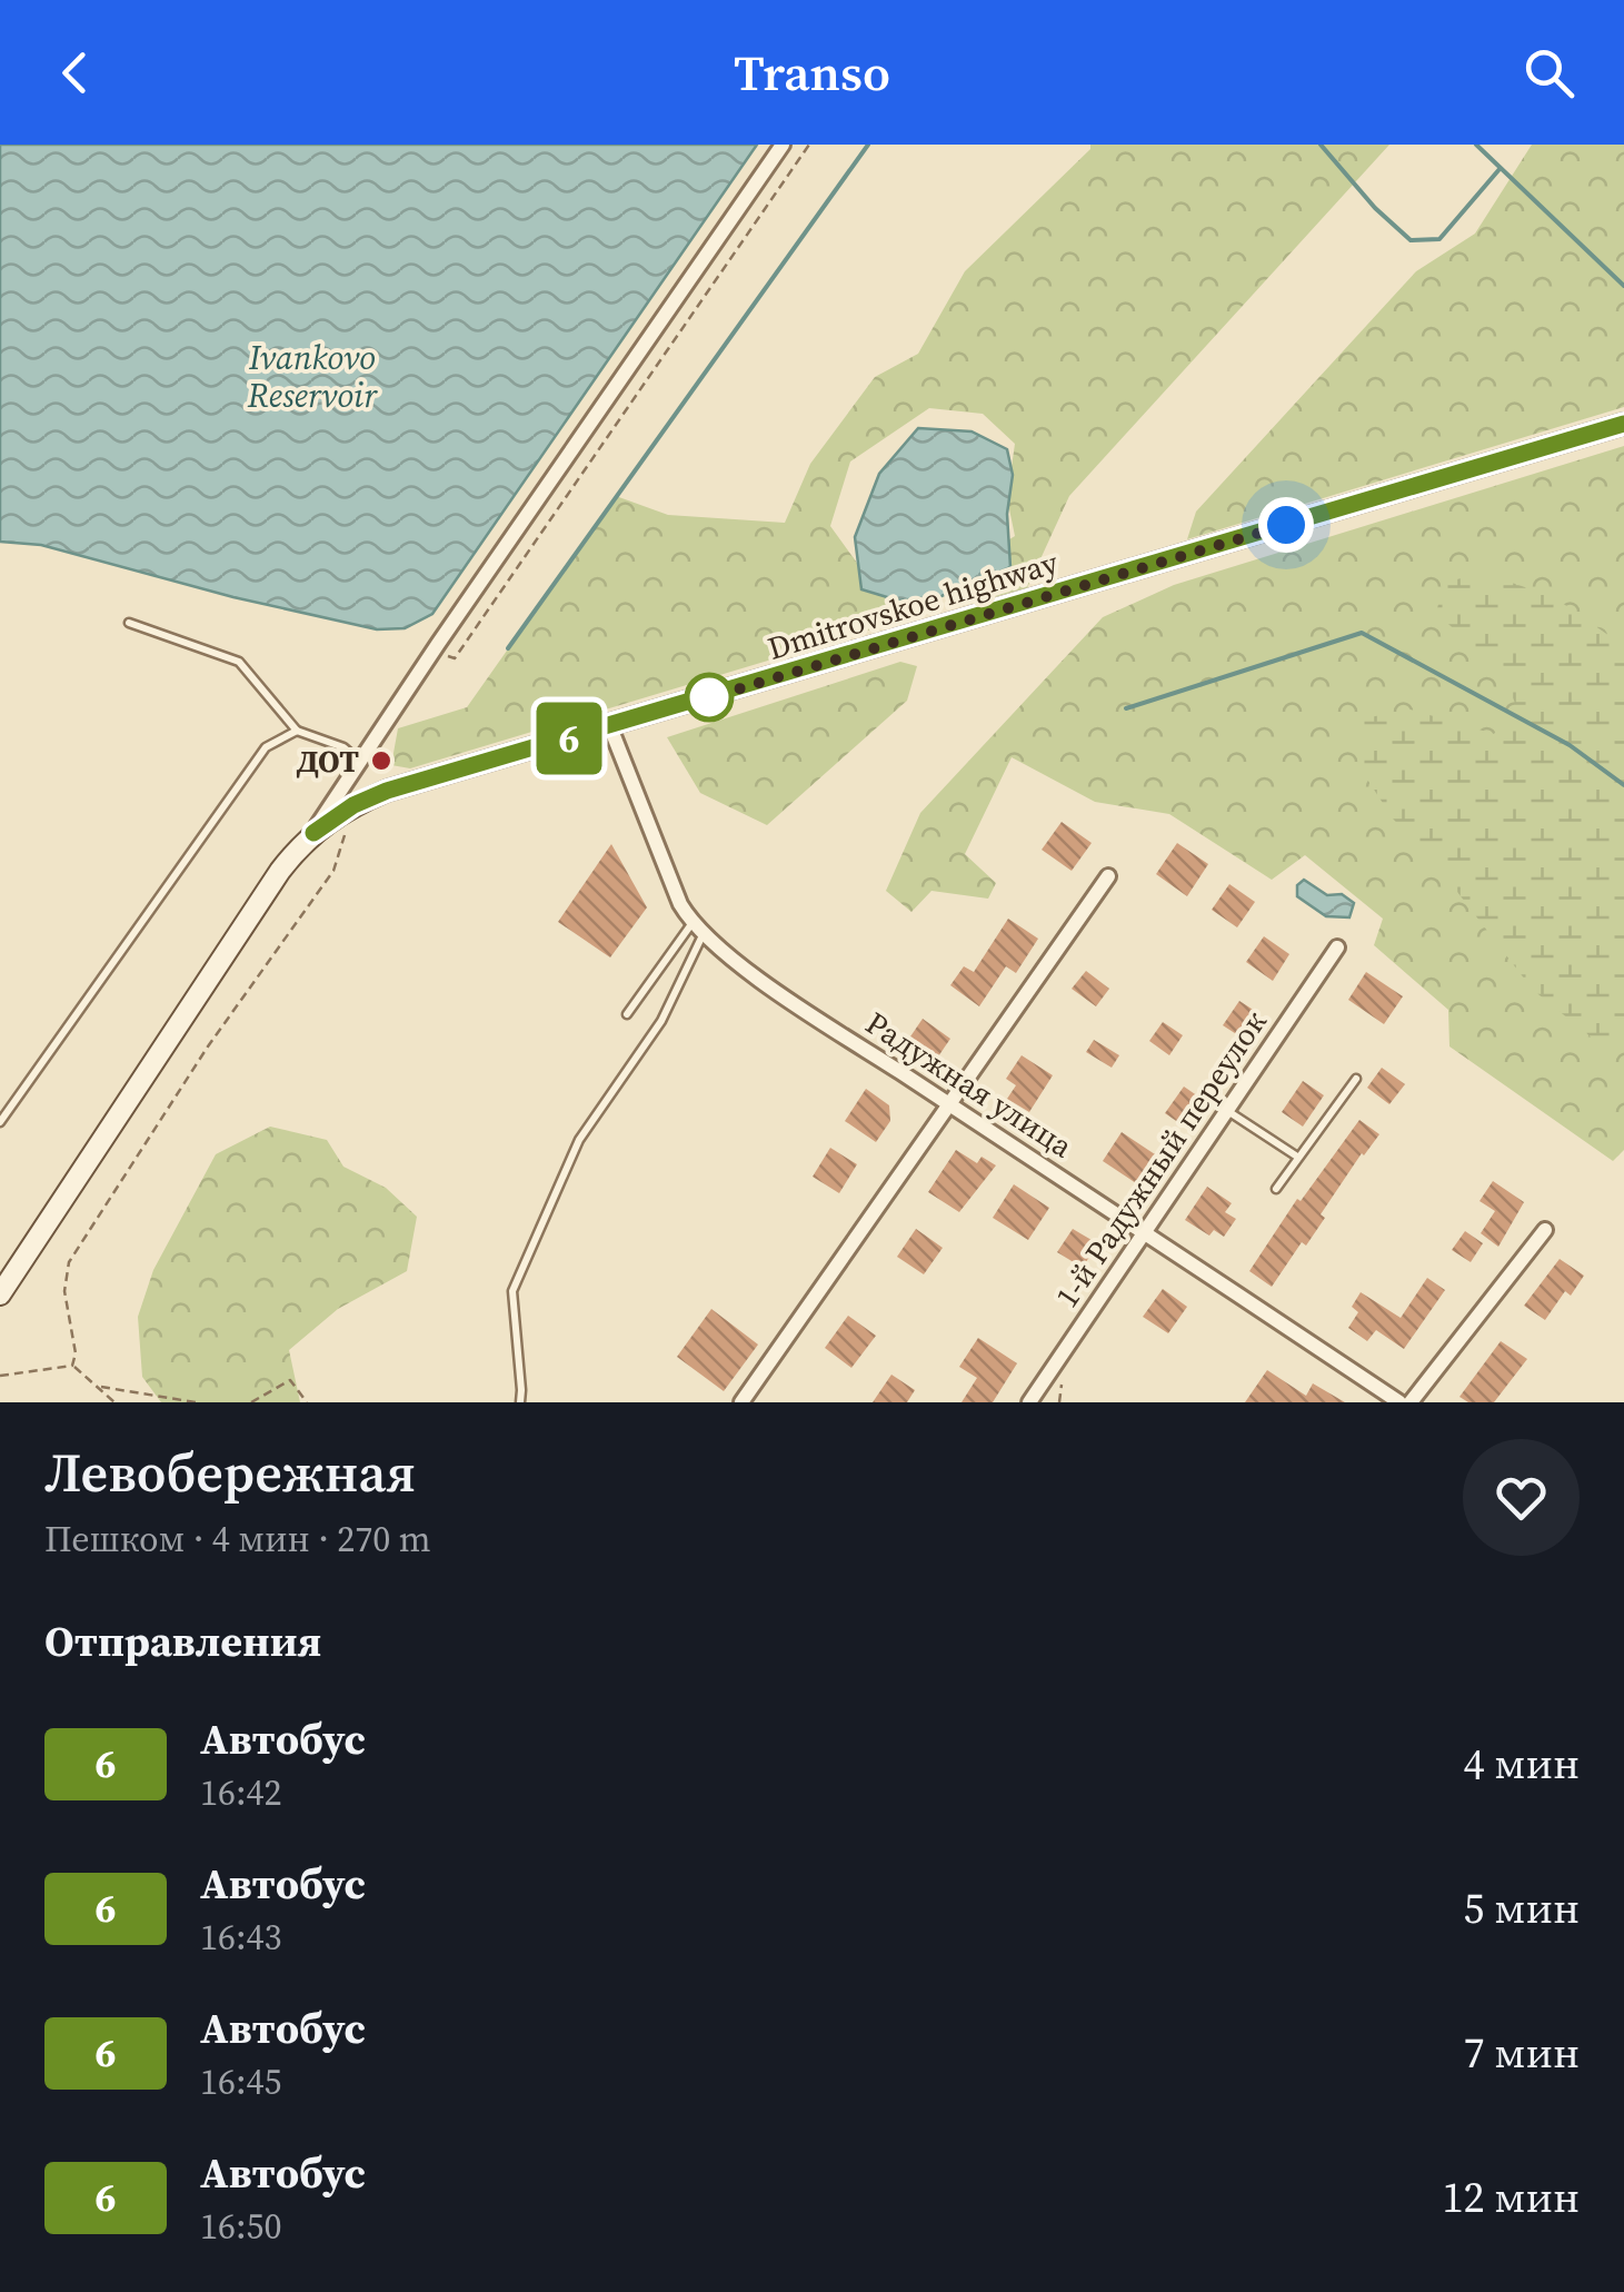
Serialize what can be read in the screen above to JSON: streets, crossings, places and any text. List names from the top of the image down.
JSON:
{
  "streets": {
    "street": ["Dmitrovskoe highway", "Радужная улица", "1-й Радужный переулок"]
  },
  "crossings": [
    ["Dmitrovskoe highway", "Радужная улица"],
    ["Радужная улица", "1-й Радужный переулок"]
  ],
  "water": ["Ivankovo Reservoir"],
  "places": ["ДОТ"],
  "lines": ["bus line 6"],
  "page": {
    "header": "Transo",
    "on_map": "6",
    "heading": [
      ["Левобережная", "Пешком · 4 мин · 270 m"],
      "Отправления"
    ],
    "list": [
      {
        "mark": "6",
        "name": "Автобус",
        "note": "16:42",
        "value": "4 мин"
      },
      {
        "mark": "6",
        "name": "Автобус",
        "note": "16:43",
        "value": "5 мин"
      },
      {
        "mark": "6",
        "name": "Автобус",
        "note": "16:45",
        "value": "7 мин"
      },
      {
        "mark": "6",
        "name": "Автобус",
        "note": "16:50",
        "value": "12 мин"
      }
    ]
  }
}
